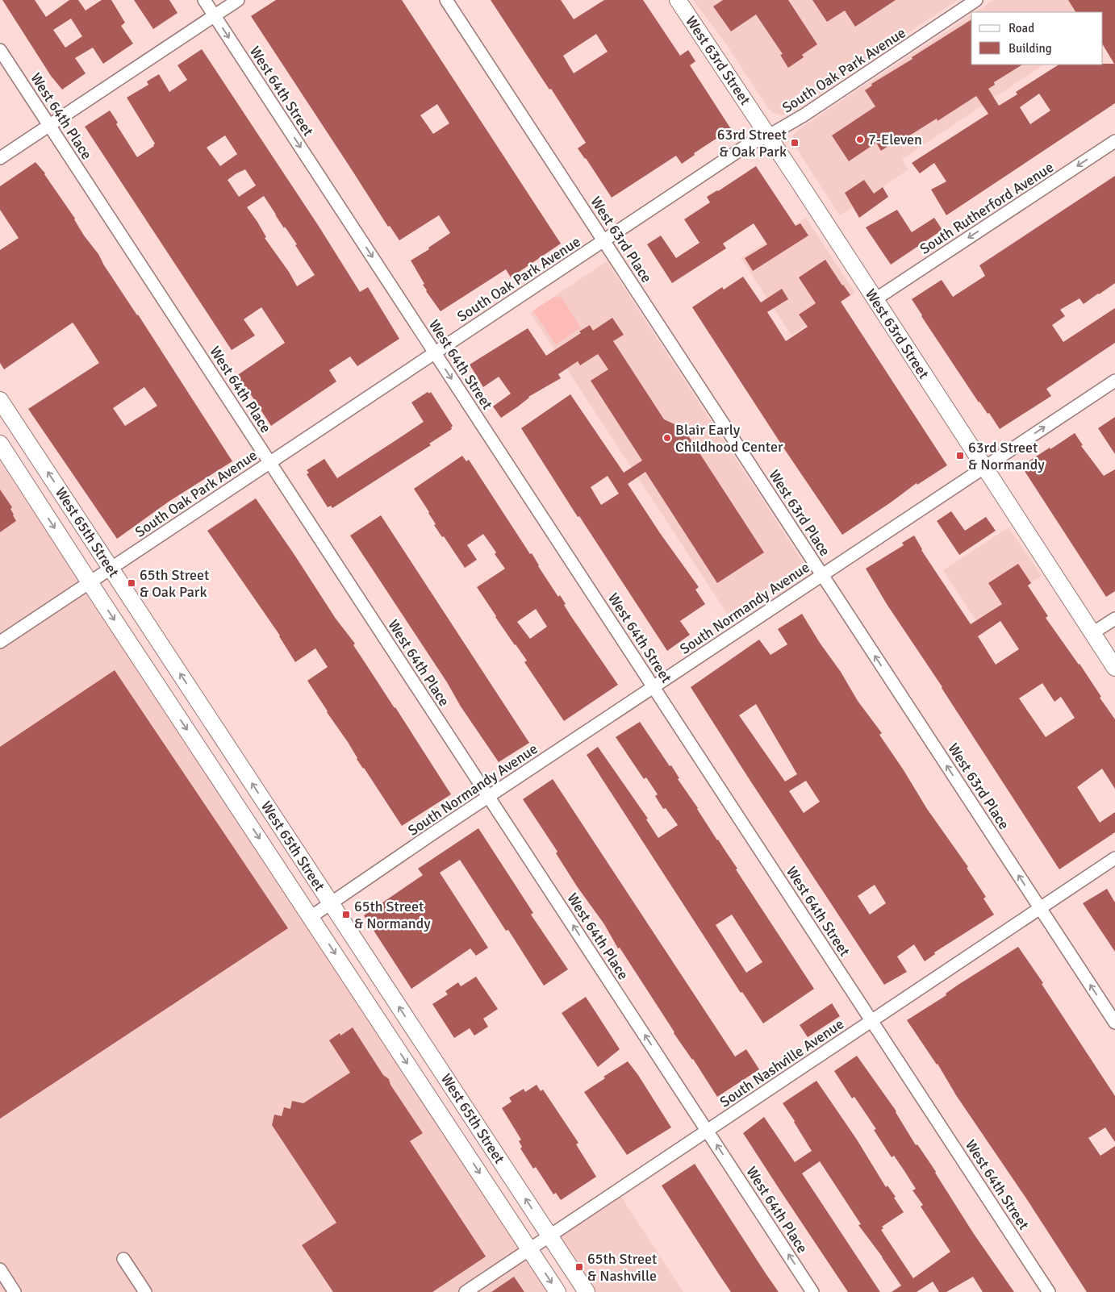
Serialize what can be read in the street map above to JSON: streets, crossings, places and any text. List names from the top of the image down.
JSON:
{
  "streets": {
    "street": [
      "West 63rd Street",
      "South Oak Park Avenue",
      "West 64th Street",
      "West 64th Place",
      "South Rutherford Avenue",
      "West 63rd Place",
      "West 65th Street",
      "South Normandy Avenue",
      "South Nashville Avenue"
    ]
  },
  "crossings": [
    ["West 63rd Street", "South Oak Park Avenue"],
    ["West 63rd Street", "South Rutherford Avenue"],
    ["West 63rd Street", "South Normandy Avenue"],
    ["South Oak Park Avenue", "West 64th Street"],
    ["South Oak Park Avenue", "West 64th Place"],
    ["South Oak Park Avenue", "West 63rd Place"],
    ["South Oak Park Avenue", "West 65th Street"],
    ["West 64th Street", "South Normandy Avenue"],
    ["West 64th Street", "South Nashville Avenue"],
    ["West 64th Place", "South Normandy Avenue"],
    ["West 64th Place", "South Nashville Avenue"],
    ["West 63rd Place", "South Normandy Avenue"],
    ["West 63rd Place", "South Nashville Avenue"],
    ["West 65th Street", "South Normandy Avenue"],
    ["West 65th Street", "South Nashville Avenue"]
  ],
  "one_way": [
    "West 64th Street",
    "West 64th Place",
    "South Rutherford Avenue",
    "West 63rd Place"
  ],
  "places": {
    "other": ["7-Eleven", "Blair Early Childhood Center"],
    "transit": [
      "63rd Street & Oak Park",
      "63rd Street & Normandy",
      "65th Street & Oak Park",
      "65th Street & Normandy",
      "65th Street & Nashville"
    ]
  },
  "legend": ["Road", "Building"]
}
